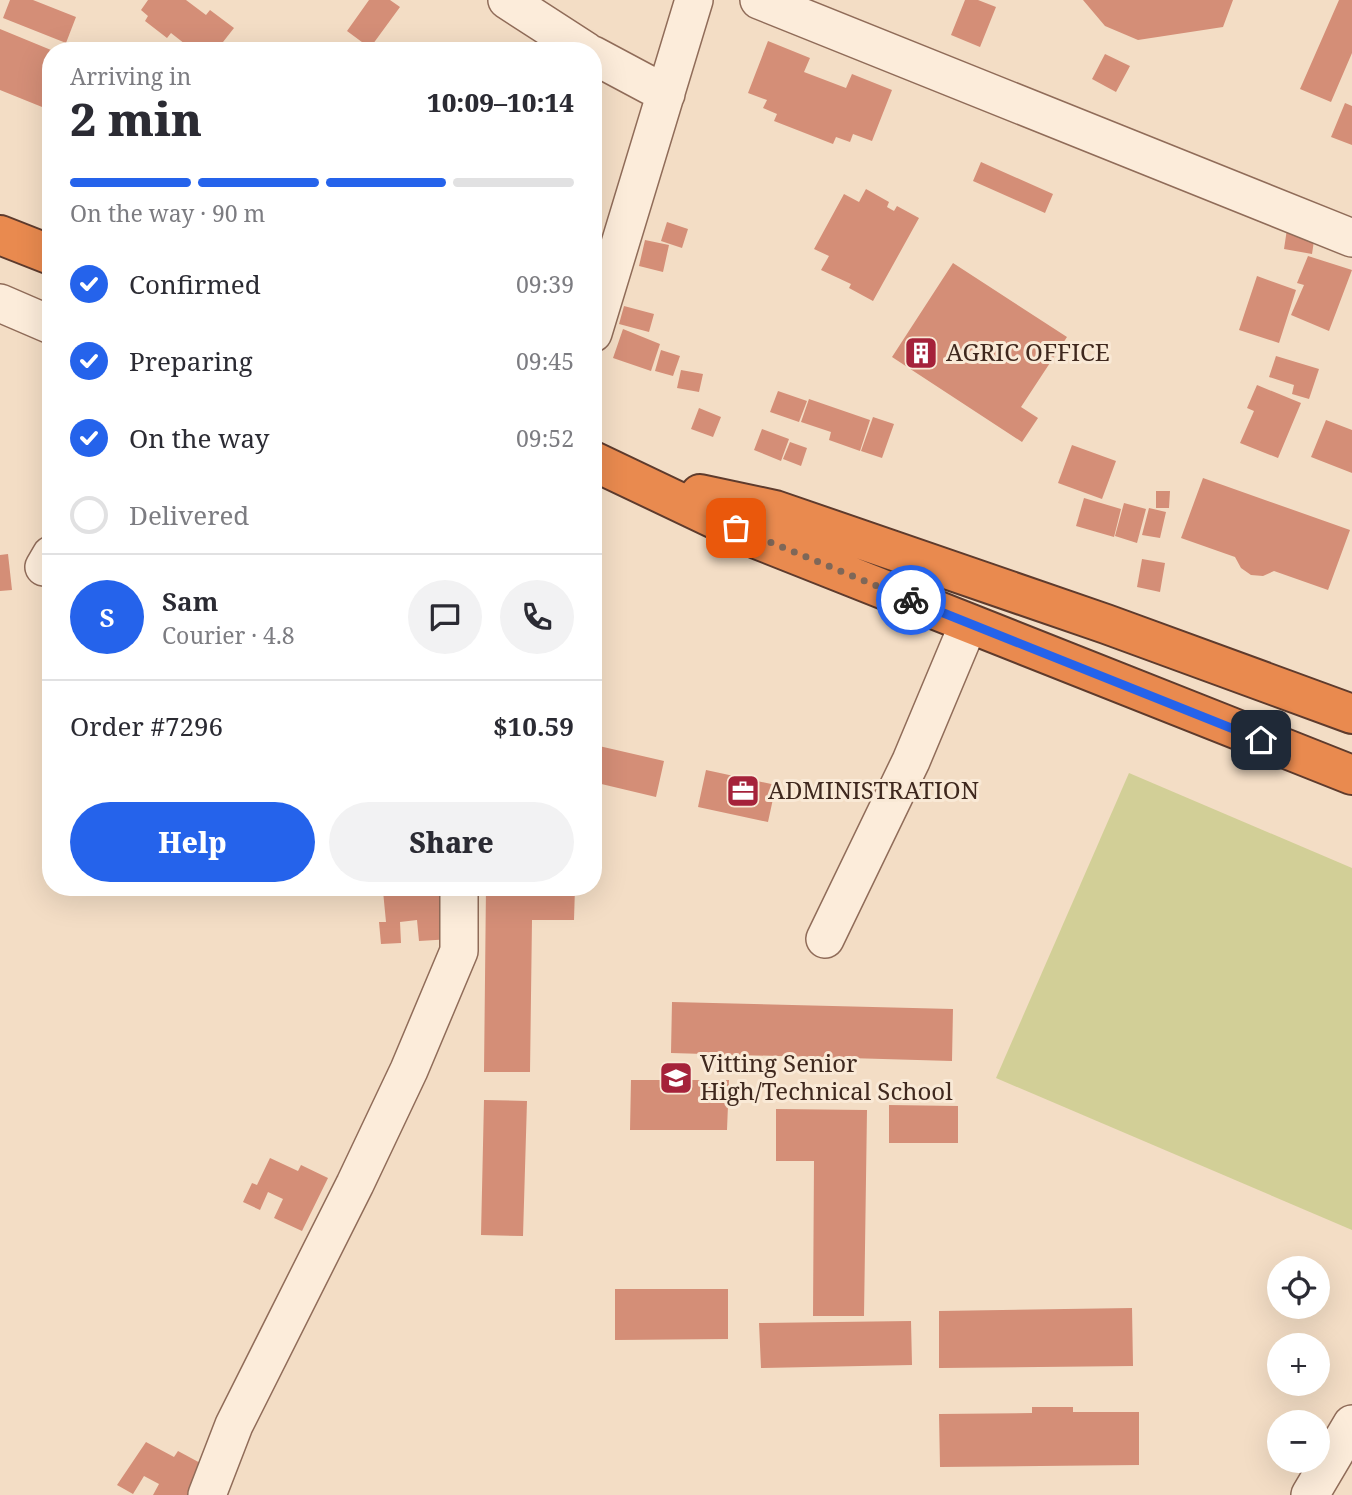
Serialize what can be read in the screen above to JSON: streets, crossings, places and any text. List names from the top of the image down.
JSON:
{
  "places": {
    "building": ["AGRIC OFFICE"],
    "office": ["ADMINISTRATION"],
    "school or university": ["Vitting Senior High/Technical School"]
  },
  "page": {
    "heading": ["2 min", "Arriving in", "10:09–10:14"],
    "panel": [
      "Sam",
      "Courier · 4.8",
      "Order #7296",
      "$10.59"
    ],
    "bar": "On the way · 90 m",
    "list": [
      ["Confirmed", "09:39"],
      ["Preparing", "09:45"],
      ["On the way", "09:52"],
      "Delivered"
    ],
    "round": "S",
    "buttons": ["Help", "Share"],
    "map_buttons": ["+", "−"]
  }
}
